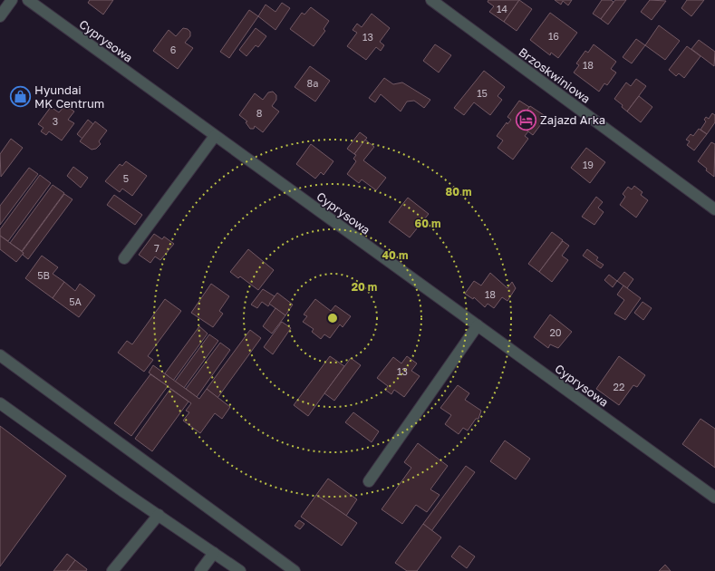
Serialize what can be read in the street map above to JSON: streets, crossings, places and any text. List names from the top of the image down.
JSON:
{
  "streets": {
    "street": ["Cyprysowa", "Brzoskwiniowa"]
  },
  "places": {
    "shop": ["Hyundai MK Centrum"],
    "hotel": ["Zajazd Arka"]
  },
  "house_numbers": [
    "14",
    "16",
    "13",
    "6",
    "18",
    "8a",
    "15",
    "8",
    "3",
    "19",
    "5",
    "7",
    "5B",
    "18",
    "5A",
    "20",
    "13",
    "22"
  ],
  "rings": [
    "80 m",
    "60 m",
    "40 m",
    "20 m"
  ]
}
